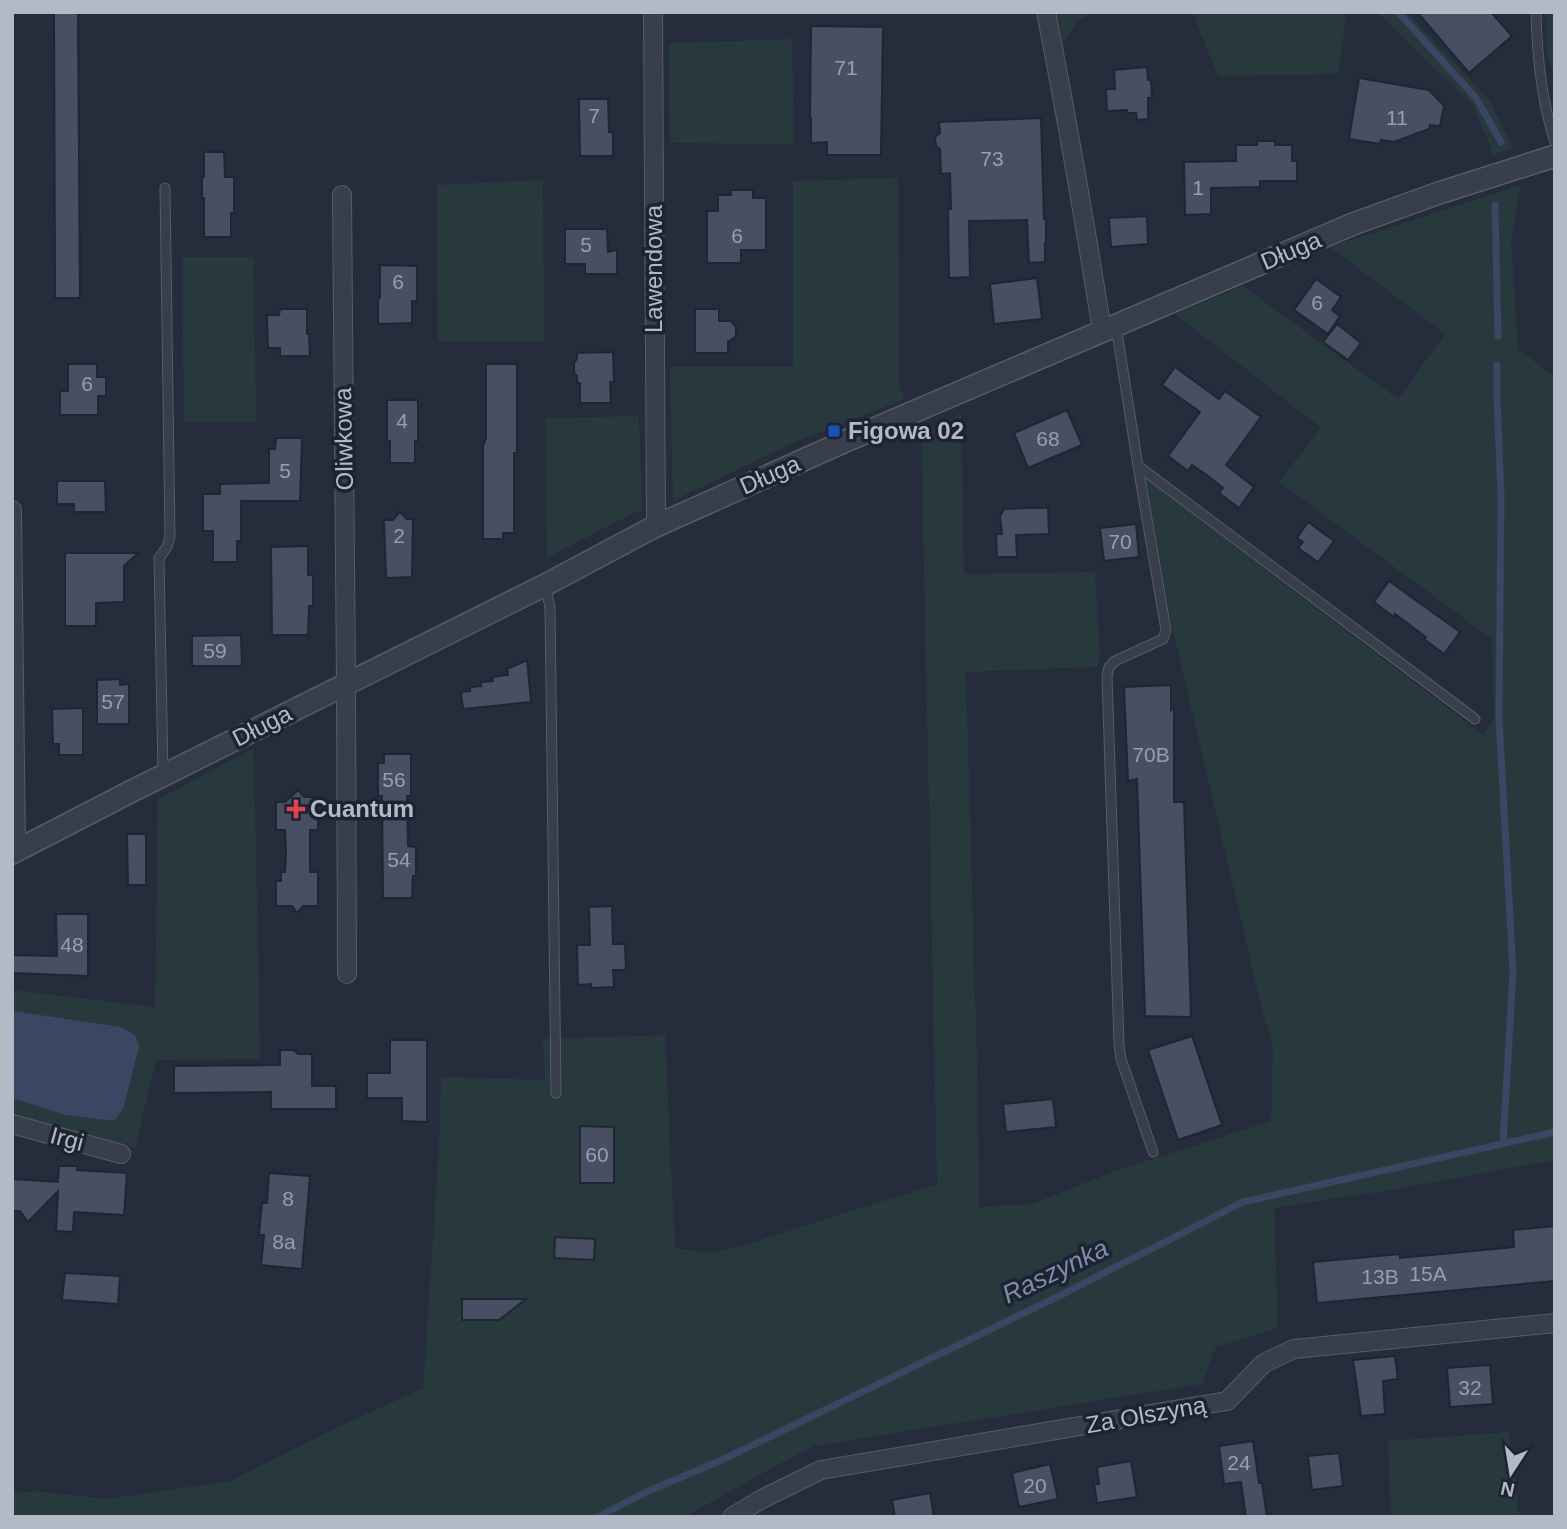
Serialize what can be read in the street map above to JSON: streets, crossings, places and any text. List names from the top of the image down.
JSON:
{
  "streets": {
    "street": [
      "Długa",
      "Lawendowa",
      "Oliwkowa",
      "Irgi",
      "Za Olszyną"
    ]
  },
  "crossings": [
    ["Długa", "Lawendowa"],
    ["Długa", "Oliwkowa"]
  ],
  "water": ["Raszynka"],
  "places": {
    "transit": ["Figowa 02"],
    "health": ["Cuantum"]
  },
  "house_numbers": [
    "71",
    "7",
    "11",
    "73",
    "1",
    "6",
    "5",
    "6",
    "6",
    "6",
    "4",
    "68",
    "5",
    "2",
    "70",
    "59",
    "57",
    "70B",
    "56",
    "54",
    "48",
    "60",
    "8",
    "8a",
    "15A",
    "13B",
    "32",
    "24",
    "20"
  ],
  "north": "bottom"
}
